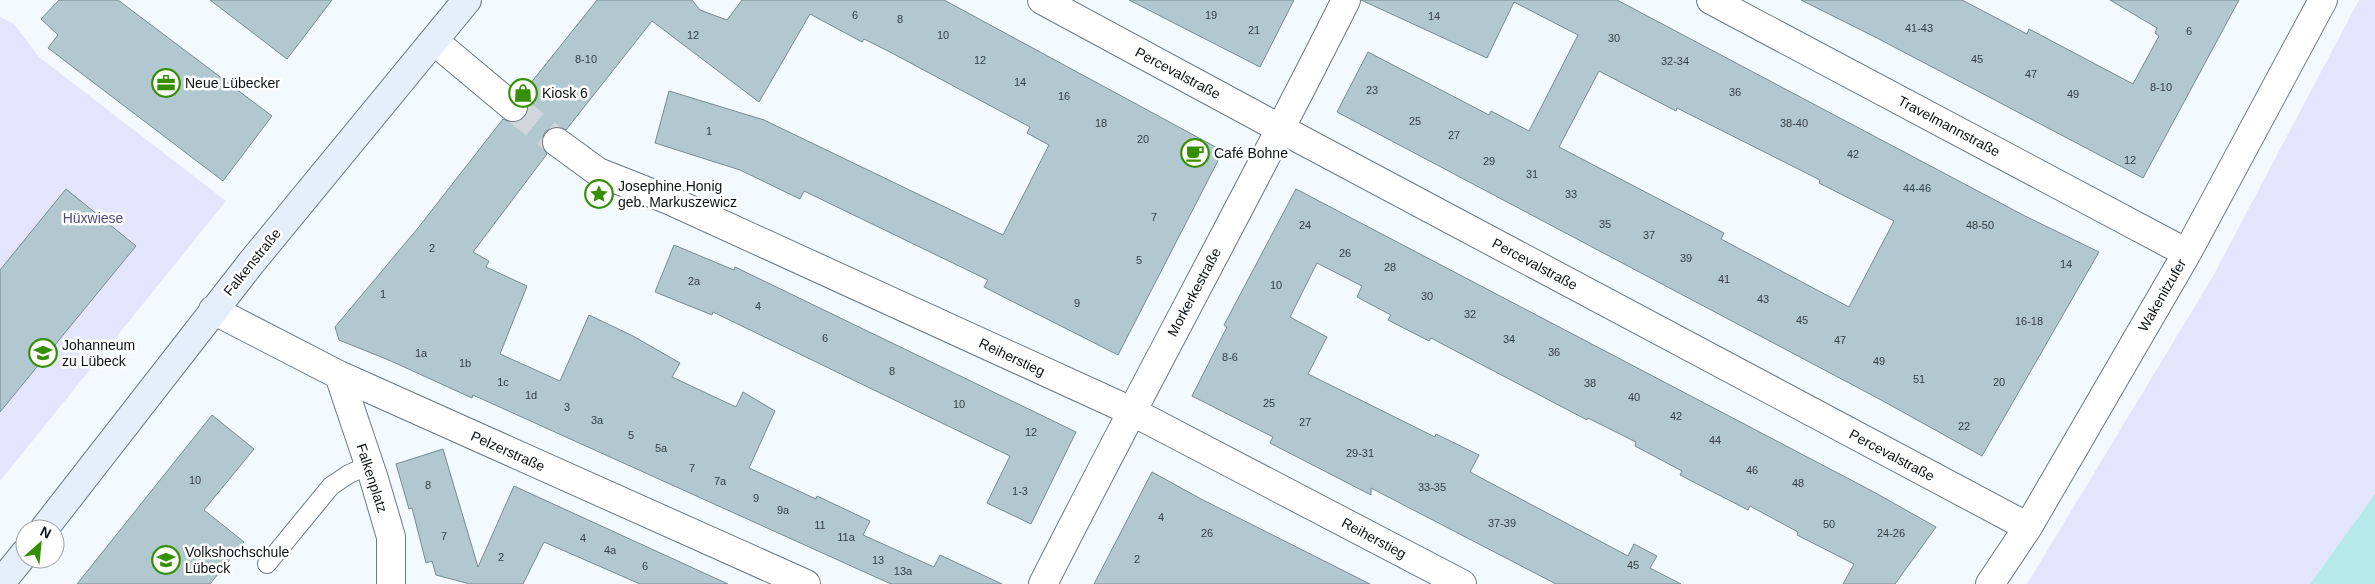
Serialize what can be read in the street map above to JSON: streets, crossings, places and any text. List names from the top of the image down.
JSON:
{
  "streets": {
    "main road": ["Falkenstraße"],
    "street": [
      "Percevalstraße",
      "Travelmannstraße",
      "Morkerkestraße",
      "Wakenitzufer",
      "Reiherstieg",
      "Pelzerstraße",
      "Falkenplatz"
    ]
  },
  "crossings": [
    ["Percevalstraße", "Morkerkestraße"],
    ["Percevalstraße", "Wakenitzufer"],
    ["Travelmannstraße", "Wakenitzufer"],
    ["Falkenstraße", "Pelzerstraße"],
    ["Morkerkestraße", "Reiherstieg"],
    ["Pelzerstraße", "Falkenplatz"]
  ],
  "parks": ["Hüxwiese"],
  "places": {
    "office": ["Neue Lübecker"],
    "shop": ["Kiosk 6"],
    "cafe": ["Café Bohne"],
    "place": ["Josephine Honig geb. Markuszewicz"],
    "school or university": ["Johanneum zu Lübeck", "Volkshochschule Lübeck"]
  },
  "house_numbers": [
    "6",
    "19",
    "14",
    "8",
    "41-43",
    "21",
    "6",
    "12",
    "10",
    "30",
    "8-10",
    "45",
    "12",
    "32-34",
    "47",
    "14",
    "8-10",
    "23",
    "36",
    "49",
    "16",
    "25",
    "18",
    "38-40",
    "1",
    "27",
    "20",
    "42",
    "12",
    "29",
    "31",
    "44-46",
    "33",
    "7",
    "35",
    "24",
    "48-50",
    "37",
    "2",
    "26",
    "39",
    "5",
    "14",
    "28",
    "41",
    "2a",
    "10",
    "1",
    "30",
    "43",
    "9",
    "4",
    "32",
    "45",
    "16-18",
    "6",
    "34",
    "47",
    "36",
    "1a",
    "8-6",
    "49",
    "1b",
    "8",
    "51",
    "1c",
    "20",
    "38",
    "1d",
    "40",
    "25",
    "10",
    "3",
    "42",
    "3a",
    "27",
    "22",
    "12",
    "5",
    "44",
    "5a",
    "29-31",
    "7",
    "46",
    "10",
    "7a",
    "48",
    "8",
    "33-35",
    "1-3",
    "9",
    "9a",
    "4",
    "37-39",
    "50",
    "11",
    "26",
    "24-26",
    "7",
    "11a",
    "4",
    "4a",
    "2",
    "2",
    "13",
    "45",
    "6",
    "13a"
  ],
  "north": "top right"
}
